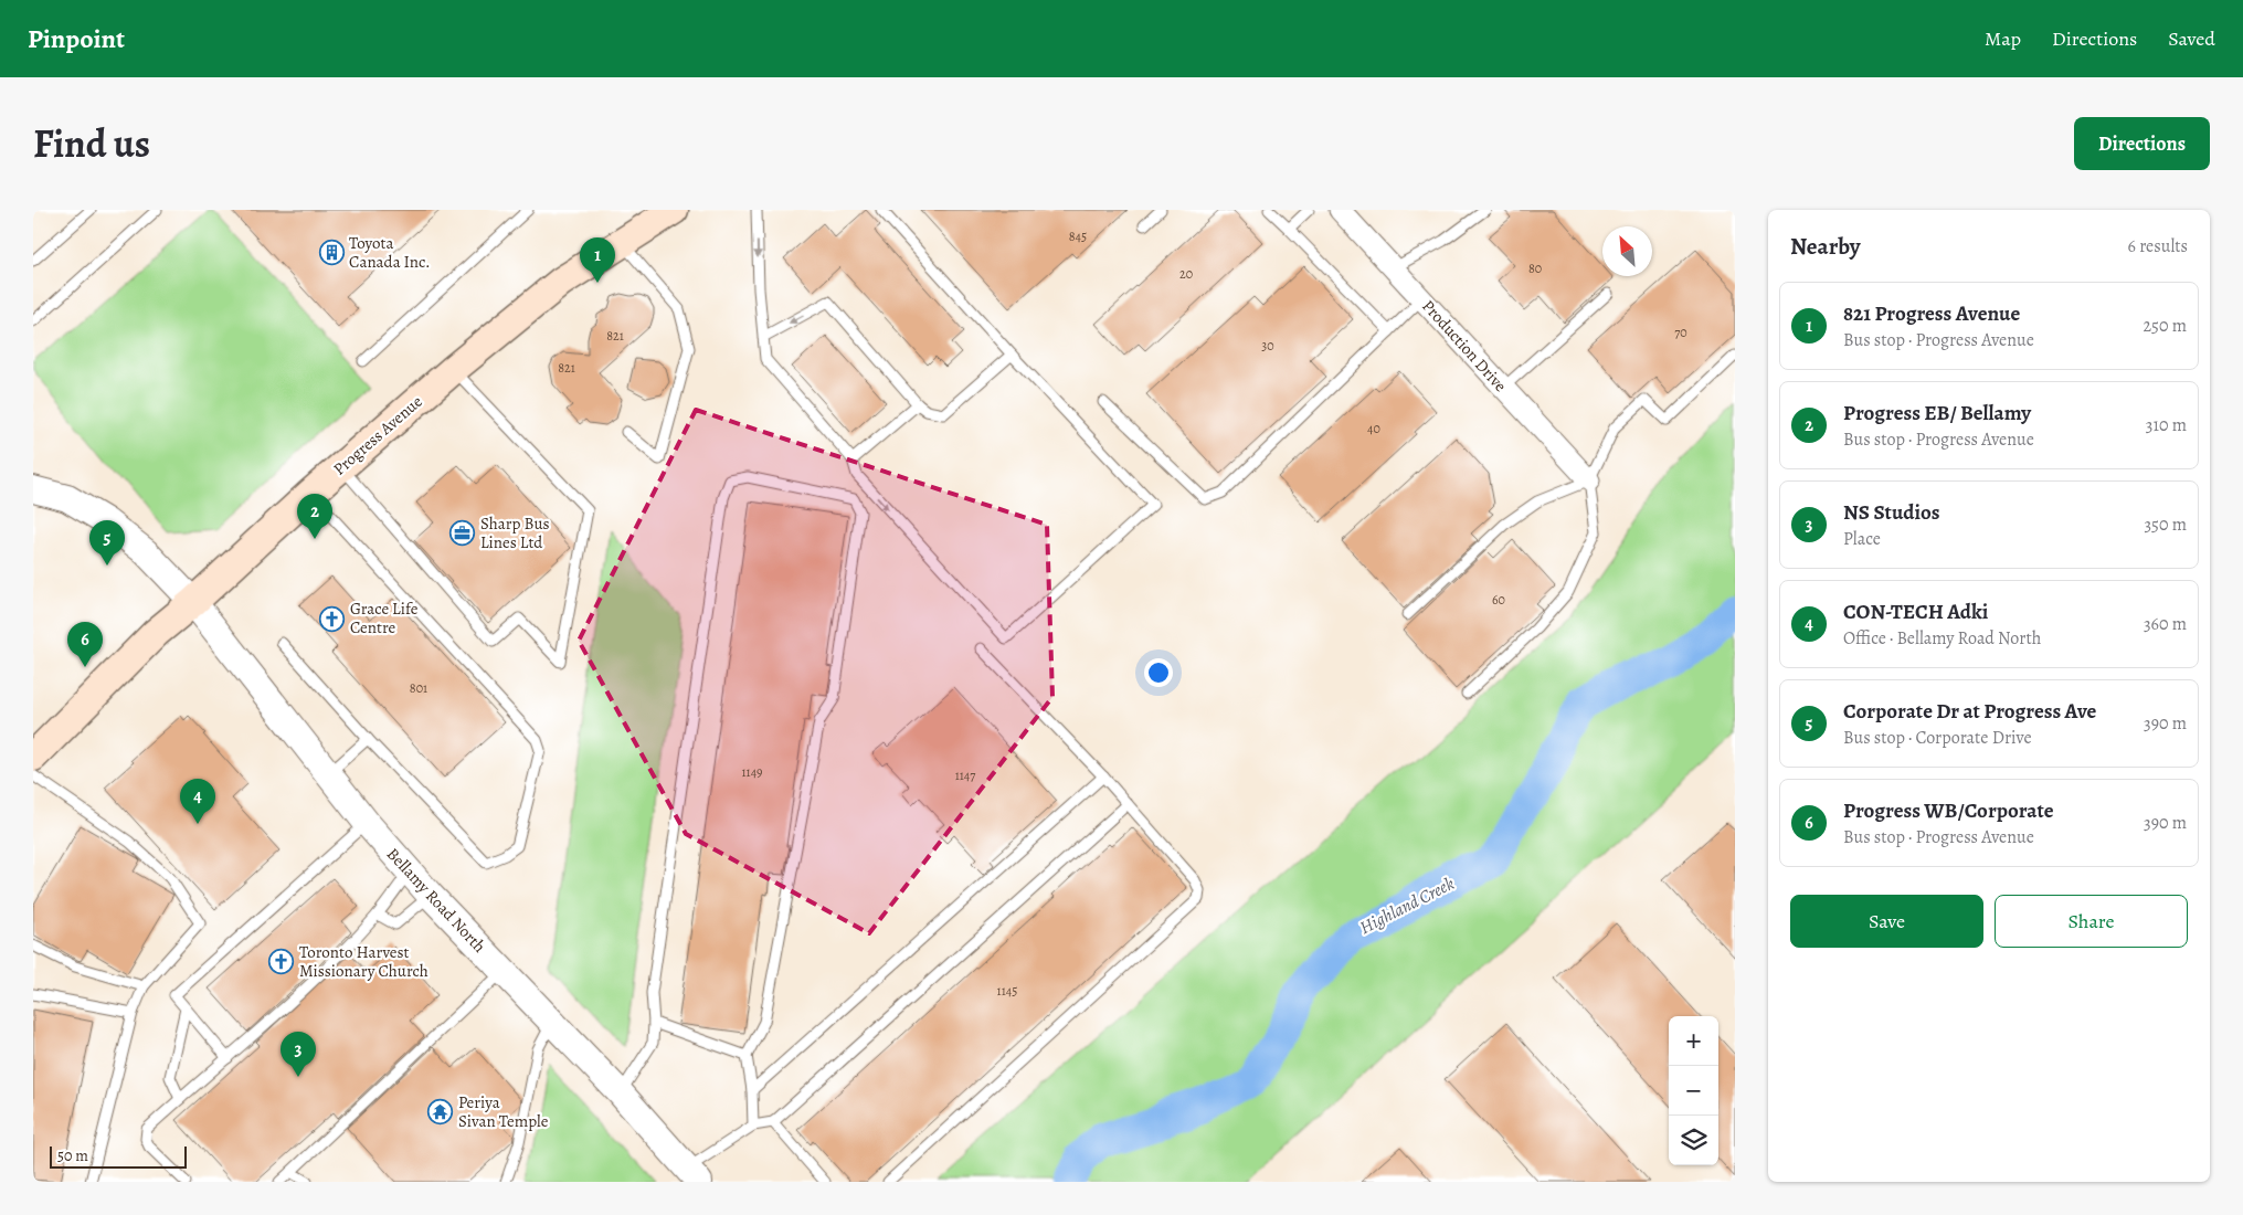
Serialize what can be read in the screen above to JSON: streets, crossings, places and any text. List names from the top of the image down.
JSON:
{
  "streets": {
    "main road": ["Progress Avenue"],
    "street": ["Production Drive", "Bellamy Road North"]
  },
  "crossings": [
    ["Progress Avenue", "Bellamy Road North"]
  ],
  "water": ["Highland Creek"],
  "places": {
    "building": ["Toyota Canada Inc."],
    "office": ["Sharp Bus Lines Ltd"],
    "church": ["Grace Life Centre", "Toronto Harvest Missionary Church"],
    "temple": ["Periya Sivan Temple"]
  },
  "house_numbers": [
    "845",
    "80",
    "20",
    "70",
    "821",
    "30",
    "821",
    "40",
    "60",
    "801",
    "1149",
    "1147",
    "1145"
  ],
  "scale_bar": "50 m",
  "north": "top left",
  "page": {
    "header": "Pinpoint",
    "nav": ["Map", "Directions", "Saved"],
    "title": "Find us",
    "buttons": [
      "Directions",
      ["Save", "Share"]
    ],
    "heading": ["Nearby", "6 results"],
    "pins": [
      "1",
      "2",
      "5",
      "6",
      "4",
      "3"
    ],
    "list": [
      {
        "mark": "1",
        "name": "821 Progress Avenue",
        "note": "Bus stop · Progress Avenue",
        "value": "250 m"
      },
      {
        "mark": "2",
        "name": "Progress EB/ Bellamy",
        "note": "Bus stop · Progress Avenue",
        "value": "310 m"
      },
      {
        "mark": "3",
        "name": "NS Studios",
        "note": "Place",
        "value": "350 m"
      },
      {
        "mark": "4",
        "name": "CON-TECH Adki",
        "note": "Office · Bellamy Road North",
        "value": "360 m"
      },
      {
        "mark": "5",
        "name": "Corporate Dr at Progress Ave",
        "note": "Bus stop · Corporate Drive",
        "value": "390 m"
      },
      {
        "mark": "6",
        "name": "Progress WB/Corporate",
        "note": "Bus stop · Progress Avenue",
        "value": "390 m"
      }
    ],
    "map_buttons": ["+", "−"],
    "scale": "50 m"
  }
}
